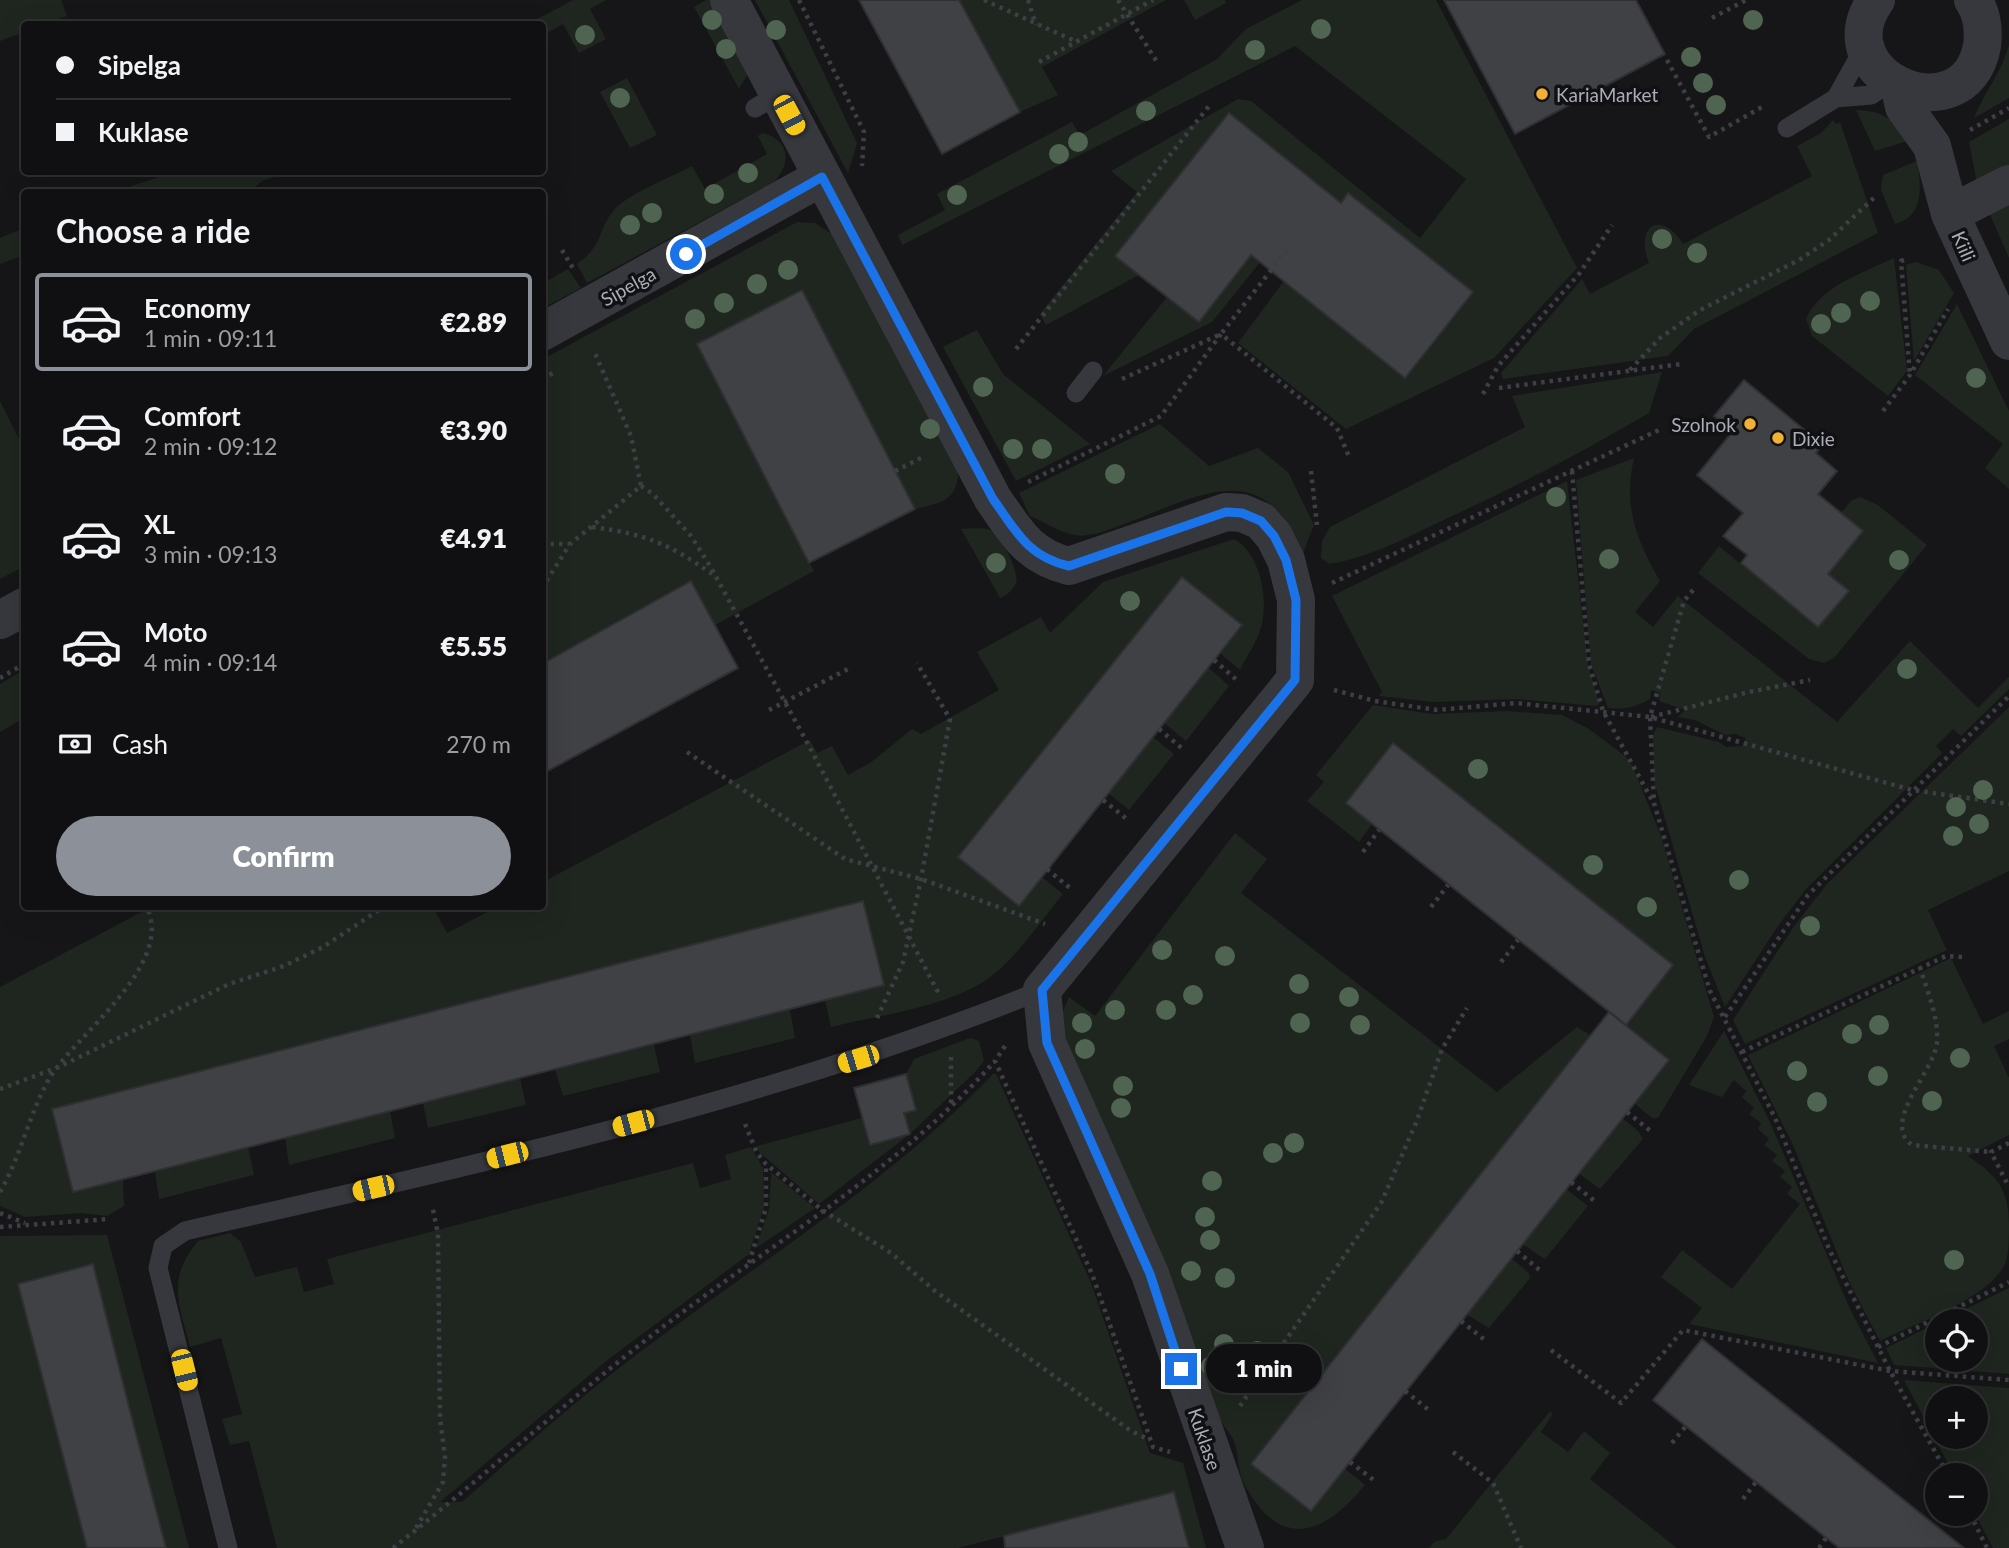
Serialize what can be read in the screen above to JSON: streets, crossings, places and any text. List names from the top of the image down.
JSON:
{
  "streets": {
    "street": ["Kiili", "Sipelga", "Kuklase"]
  },
  "places": ["KariaMarket", "Szolnok", "Dixie"],
  "page": {
    "banner": ["Sipelga", "Kuklase"],
    "heading": "Choose a ride",
    "list": [
      {
        "name": "Economy",
        "note": "1 min · 09:11",
        "value": "€2.89"
      },
      {
        "name": "Comfort",
        "note": "2 min · 09:12",
        "value": "€3.90"
      },
      {
        "name": "XL",
        "note": "3 min · 09:13",
        "value": "€4.91"
      },
      {
        "name": "Moto",
        "note": "4 min · 09:14",
        "value": "€5.55"
      }
    ],
    "pay": ["Cash", "270 m"],
    "buttons": "Confirm",
    "map_buttons": ["+", "−"],
    "bubble": "1 min"
  }
}
